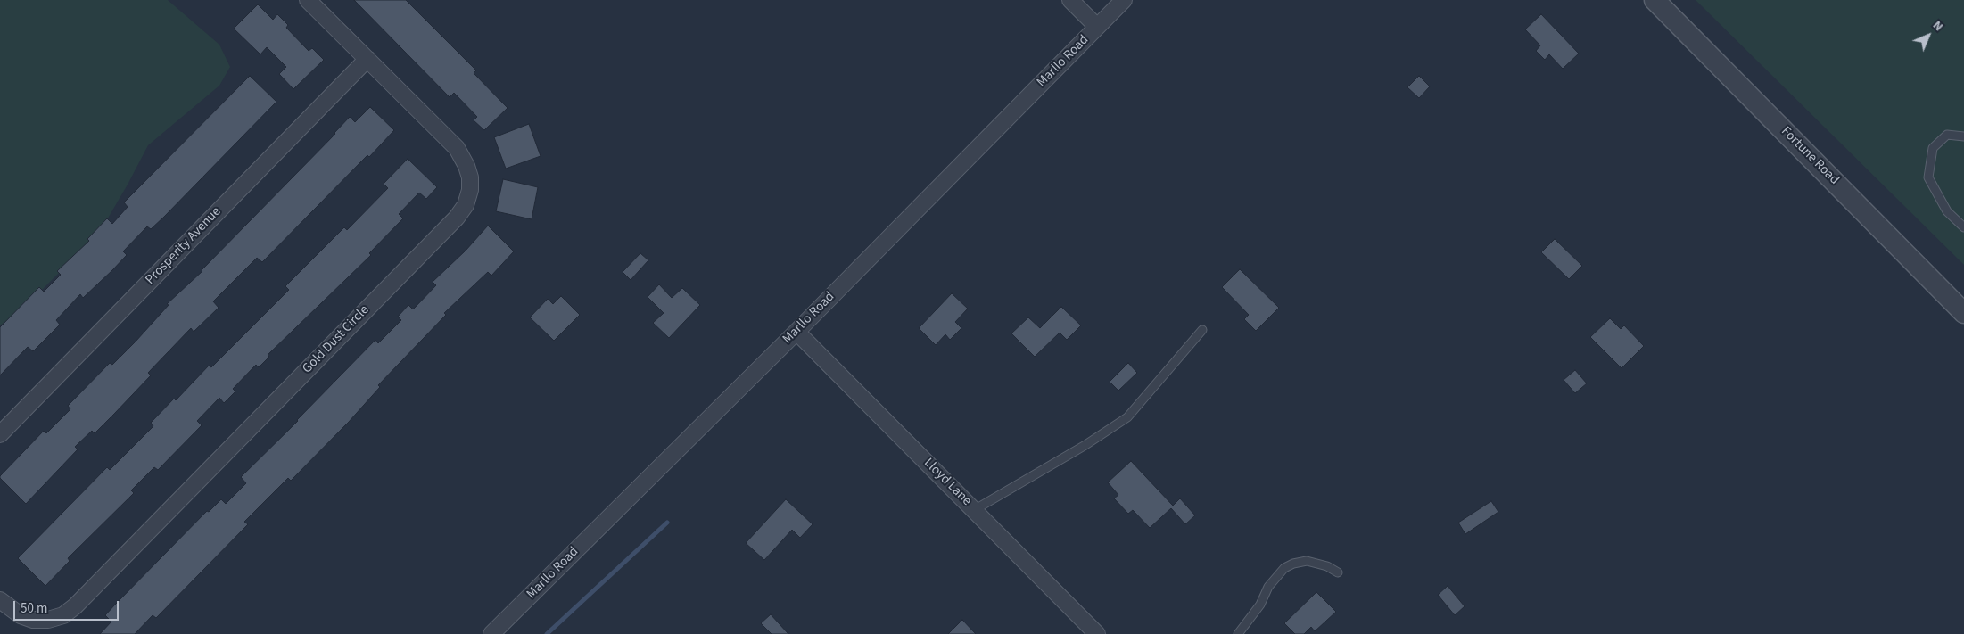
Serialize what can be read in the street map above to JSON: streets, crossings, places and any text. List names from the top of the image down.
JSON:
{
  "streets": {
    "street": [
      "Marllo Road",
      "Fortune Road",
      "Prosperity Avenue",
      "Gold Dust Circle",
      "Lloyd Lane"
    ]
  },
  "crossings": [
    ["Marllo Road", "Lloyd Lane"],
    ["Prosperity Avenue", "Gold Dust Circle"]
  ],
  "scale_bar": "50 m",
  "north": "top right"
}
